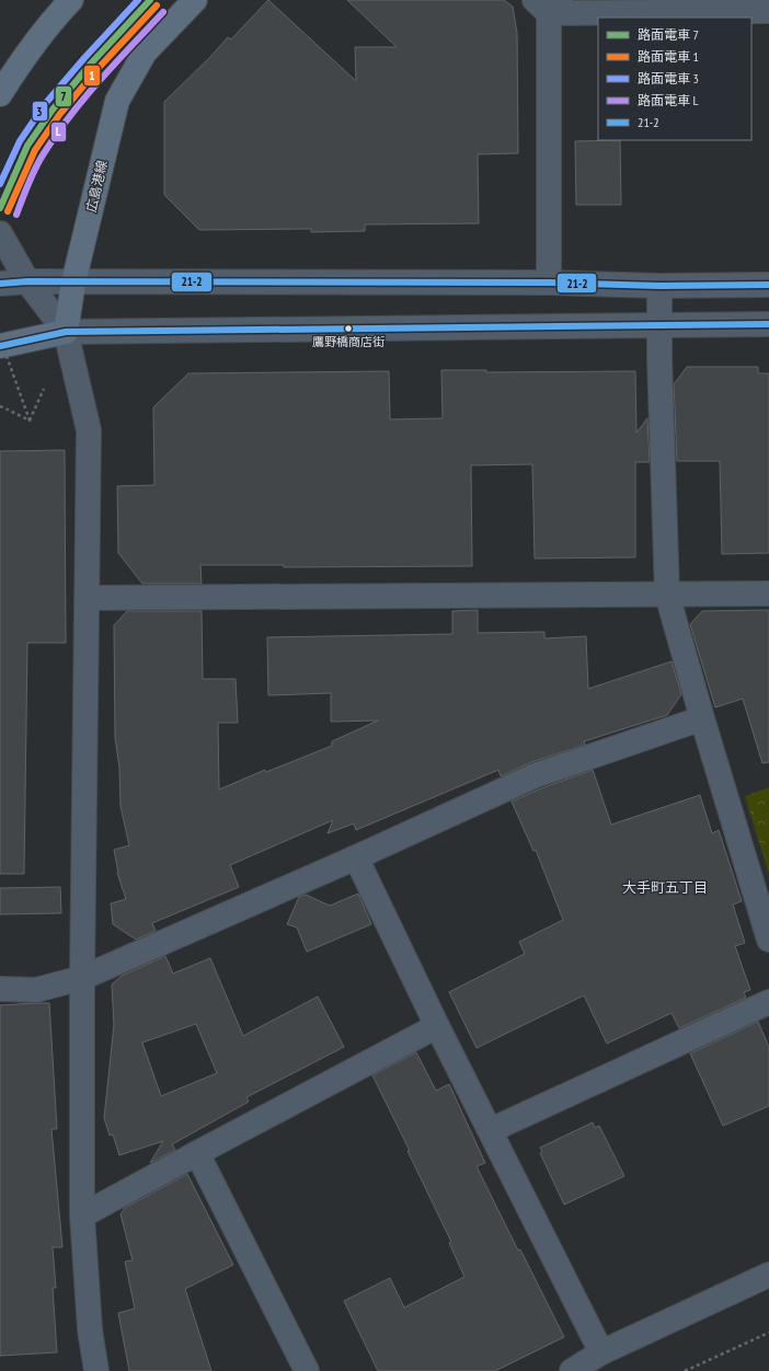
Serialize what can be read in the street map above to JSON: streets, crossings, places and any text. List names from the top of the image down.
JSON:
{
  "streets": {
    "main road": ["広島港線"]
  },
  "districts": ["大手町五丁目"],
  "places": ["鷹野橋商店街"],
  "lines": [
    "tram line 7",
    "tram line 3",
    "tram line 1",
    "tram line L",
    "transit line 21-2"
  ],
  "legend": [
    "路面電車 7",
    "路面電車 1",
    "路面電車 3",
    "路面電車 L",
    "21-2"
  ]
}
